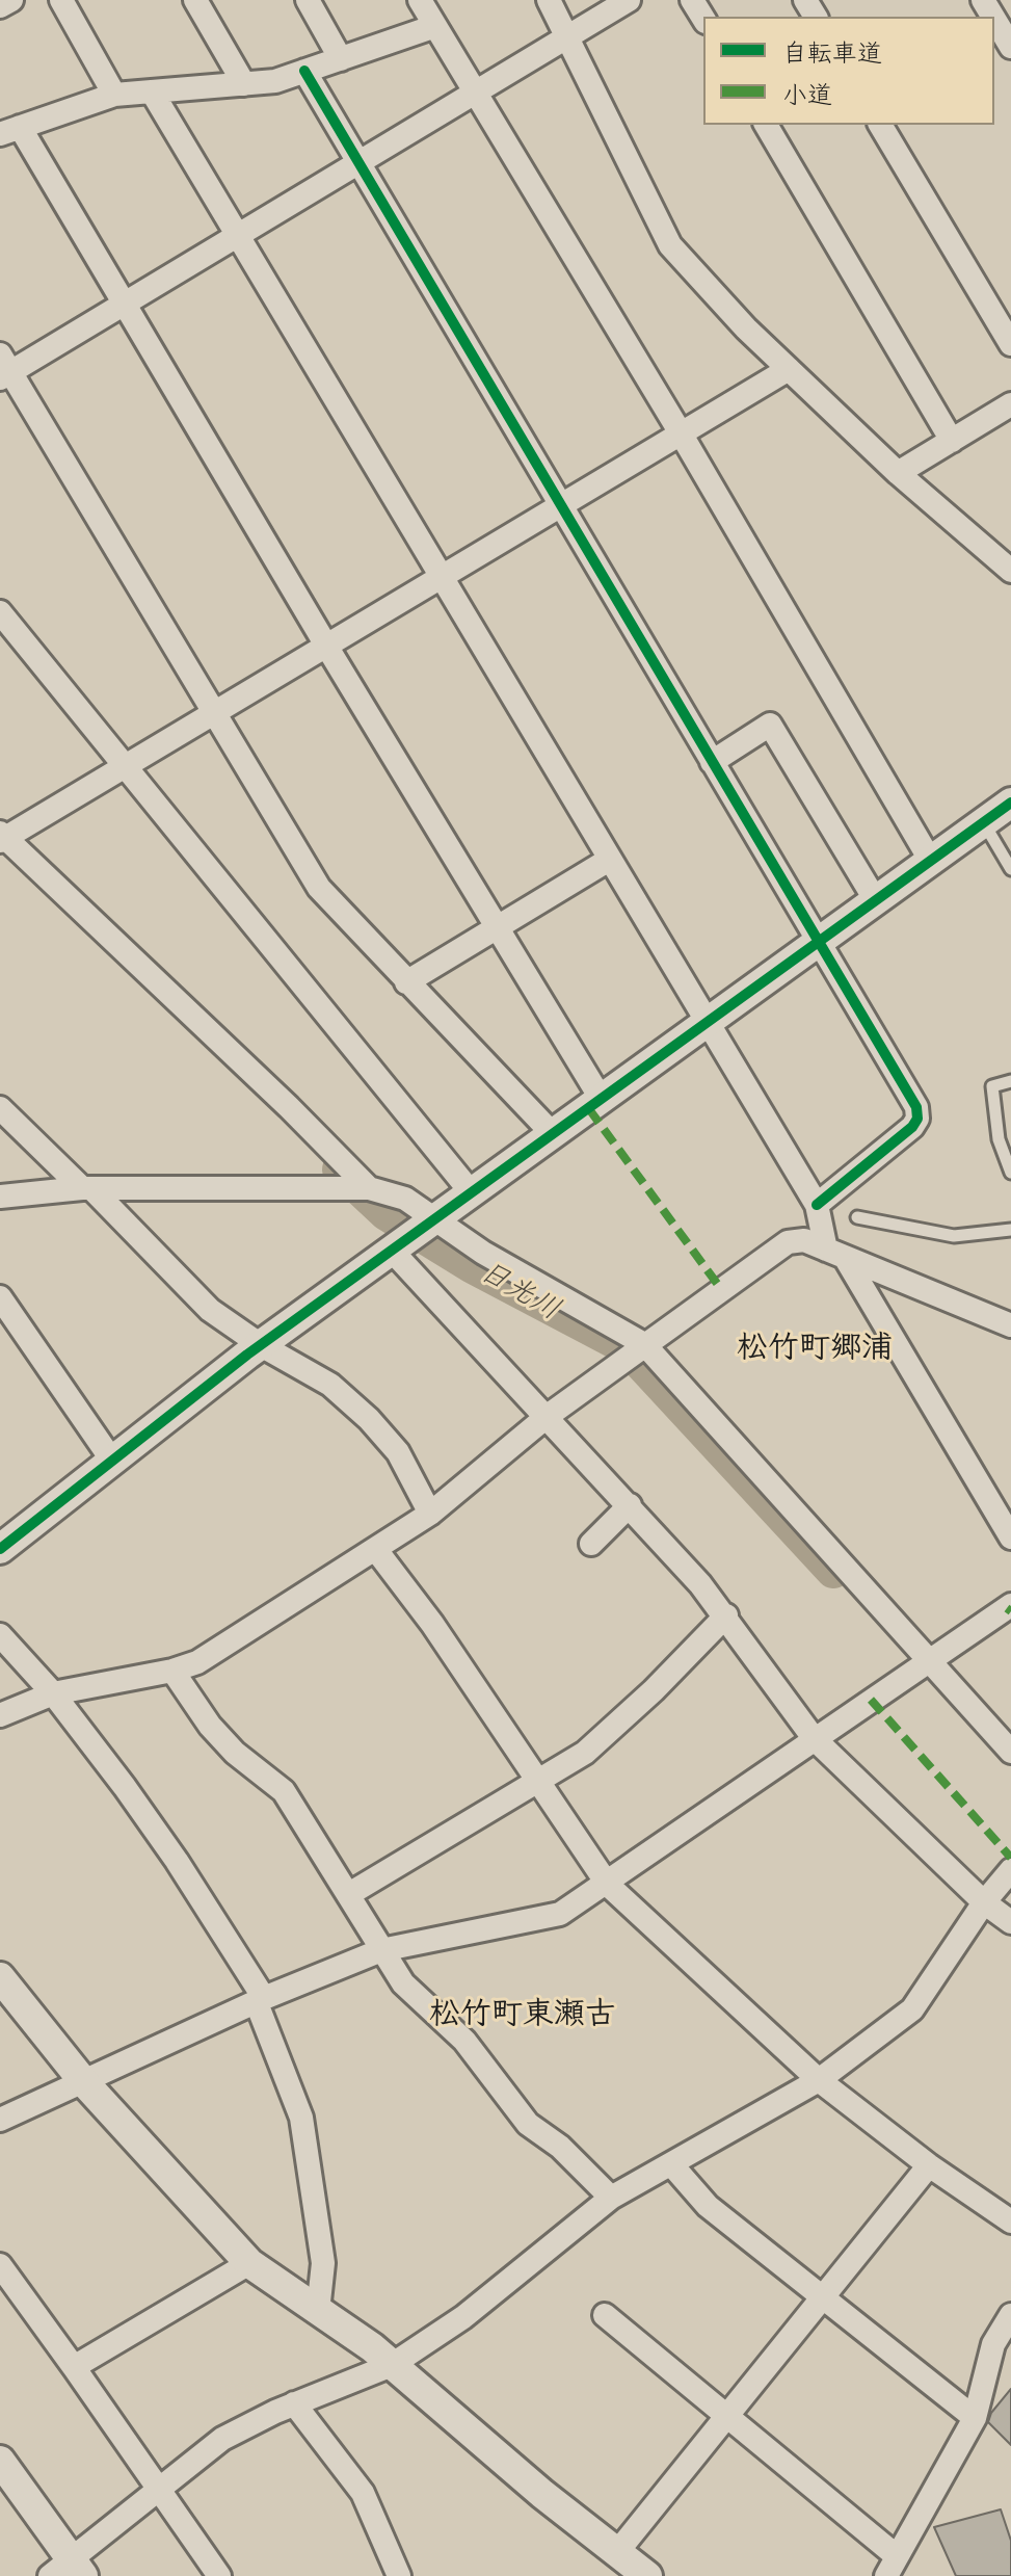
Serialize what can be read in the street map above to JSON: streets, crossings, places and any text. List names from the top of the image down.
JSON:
{
  "districts": ["松竹町郷浦", "松竹町東瀬古"],
  "water": ["日光川"],
  "legend": ["自転車道", "小道"]
}
